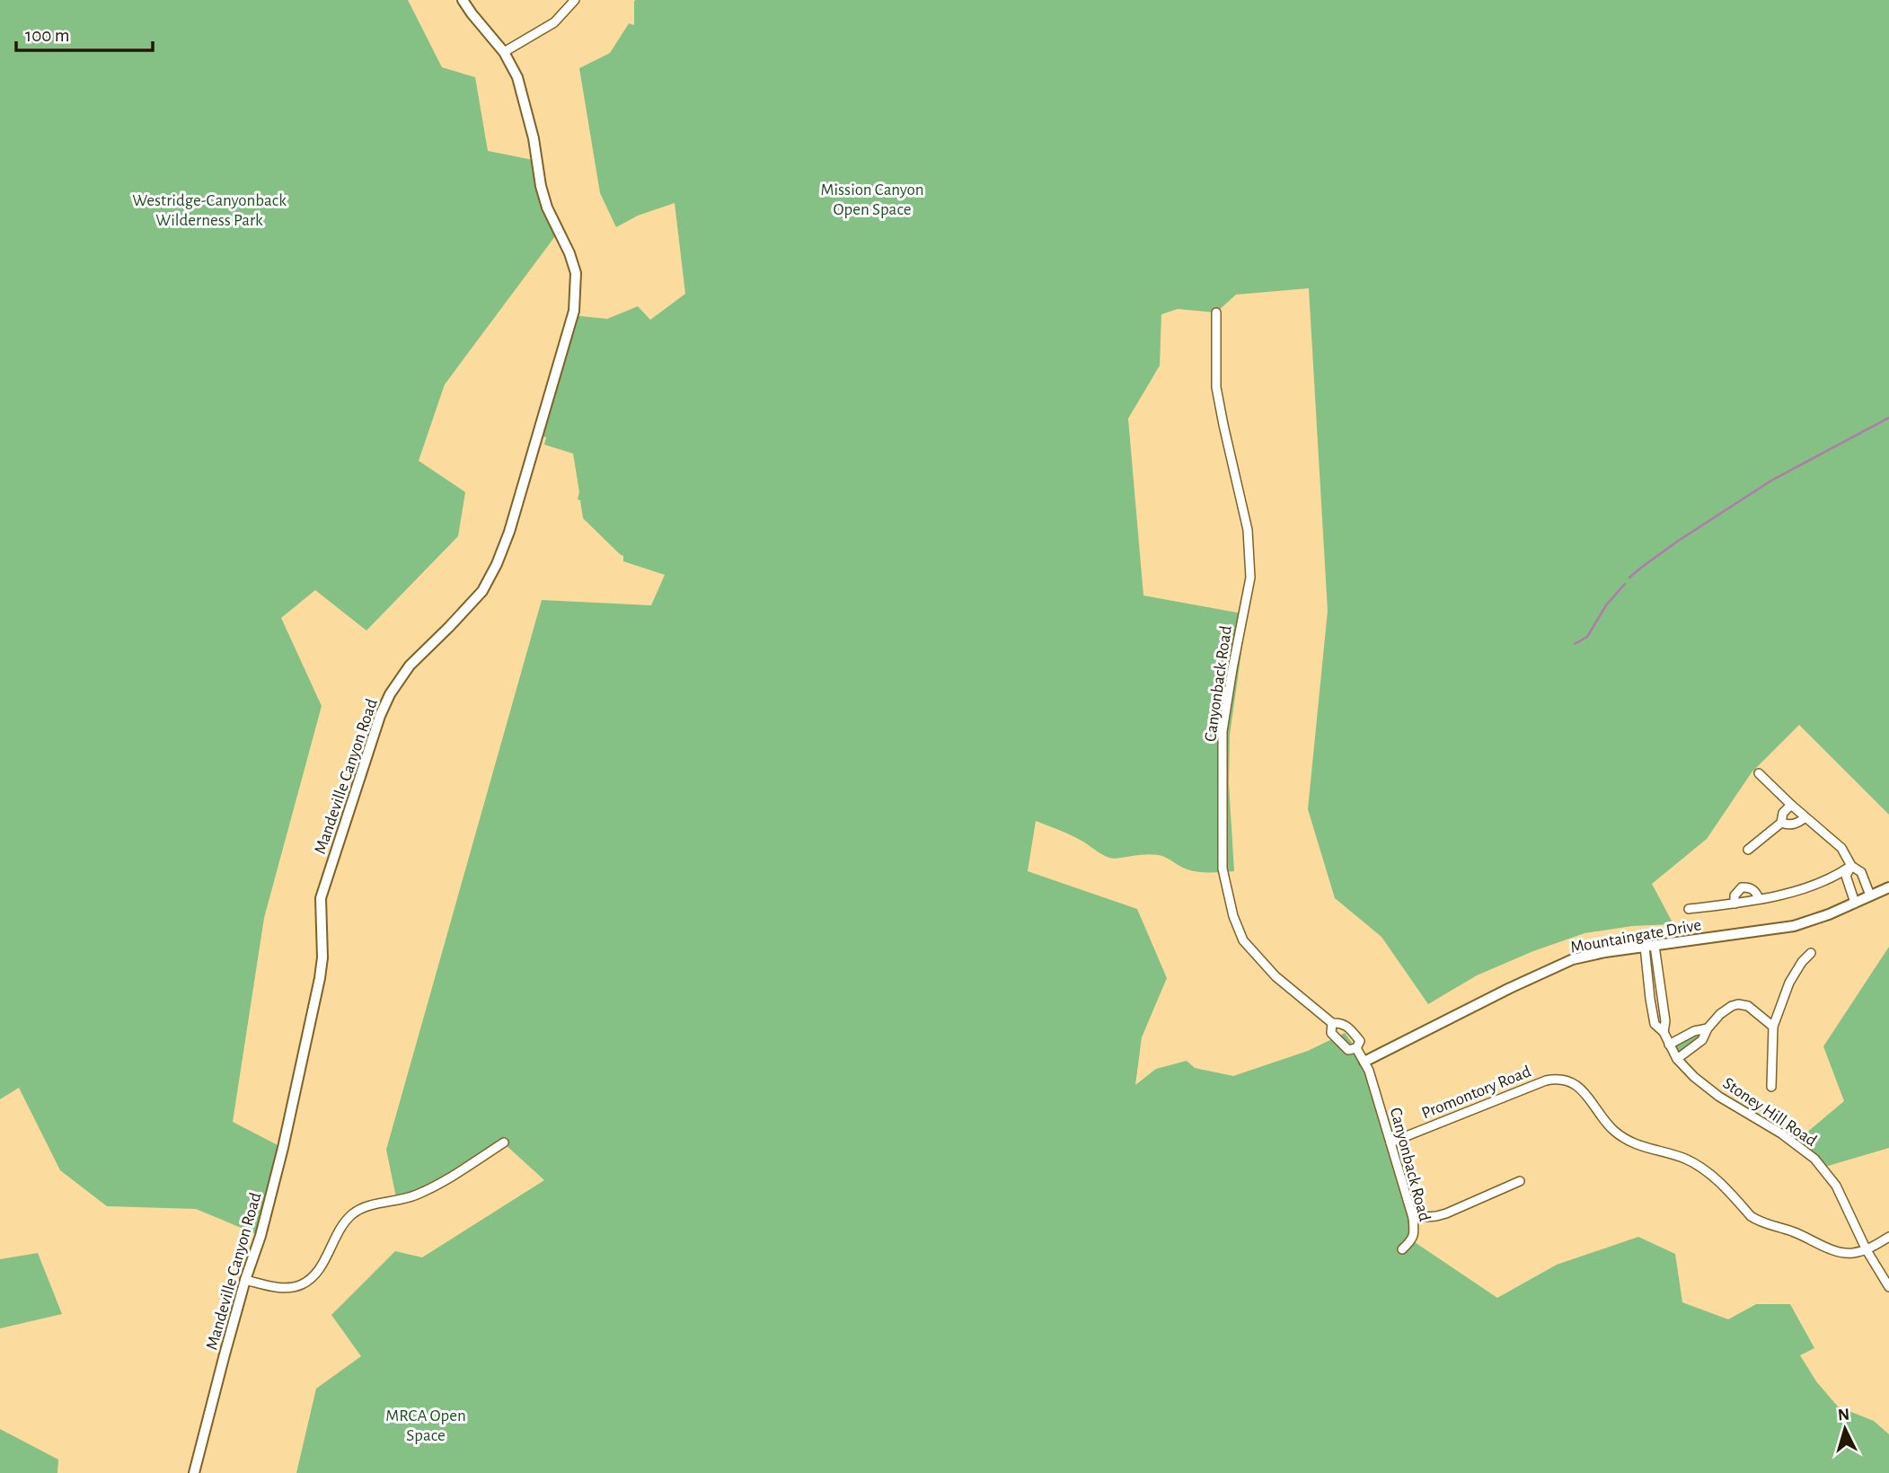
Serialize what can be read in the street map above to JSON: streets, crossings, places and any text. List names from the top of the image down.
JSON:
{
  "streets": {
    "street": [
      "Canyonback Road",
      "Mandeville Canyon Road",
      "Mountaingate Drive",
      "Promontory Road",
      "Stoney Hill Road"
    ]
  },
  "crossings": [
    ["Canyonback Road", "Mountaingate Drive"],
    ["Canyonback Road", "Promontory Road"],
    ["Mountaingate Drive", "Stoney Hill Road"],
    ["Promontory Road", "Stoney Hill Road"]
  ],
  "parks": ["Mission Canyon Open Space", "Westridge-Canyonback Wilderness Park", "MRCA Open Space"],
  "scale_bar": "100 m",
  "north": "top"
}
